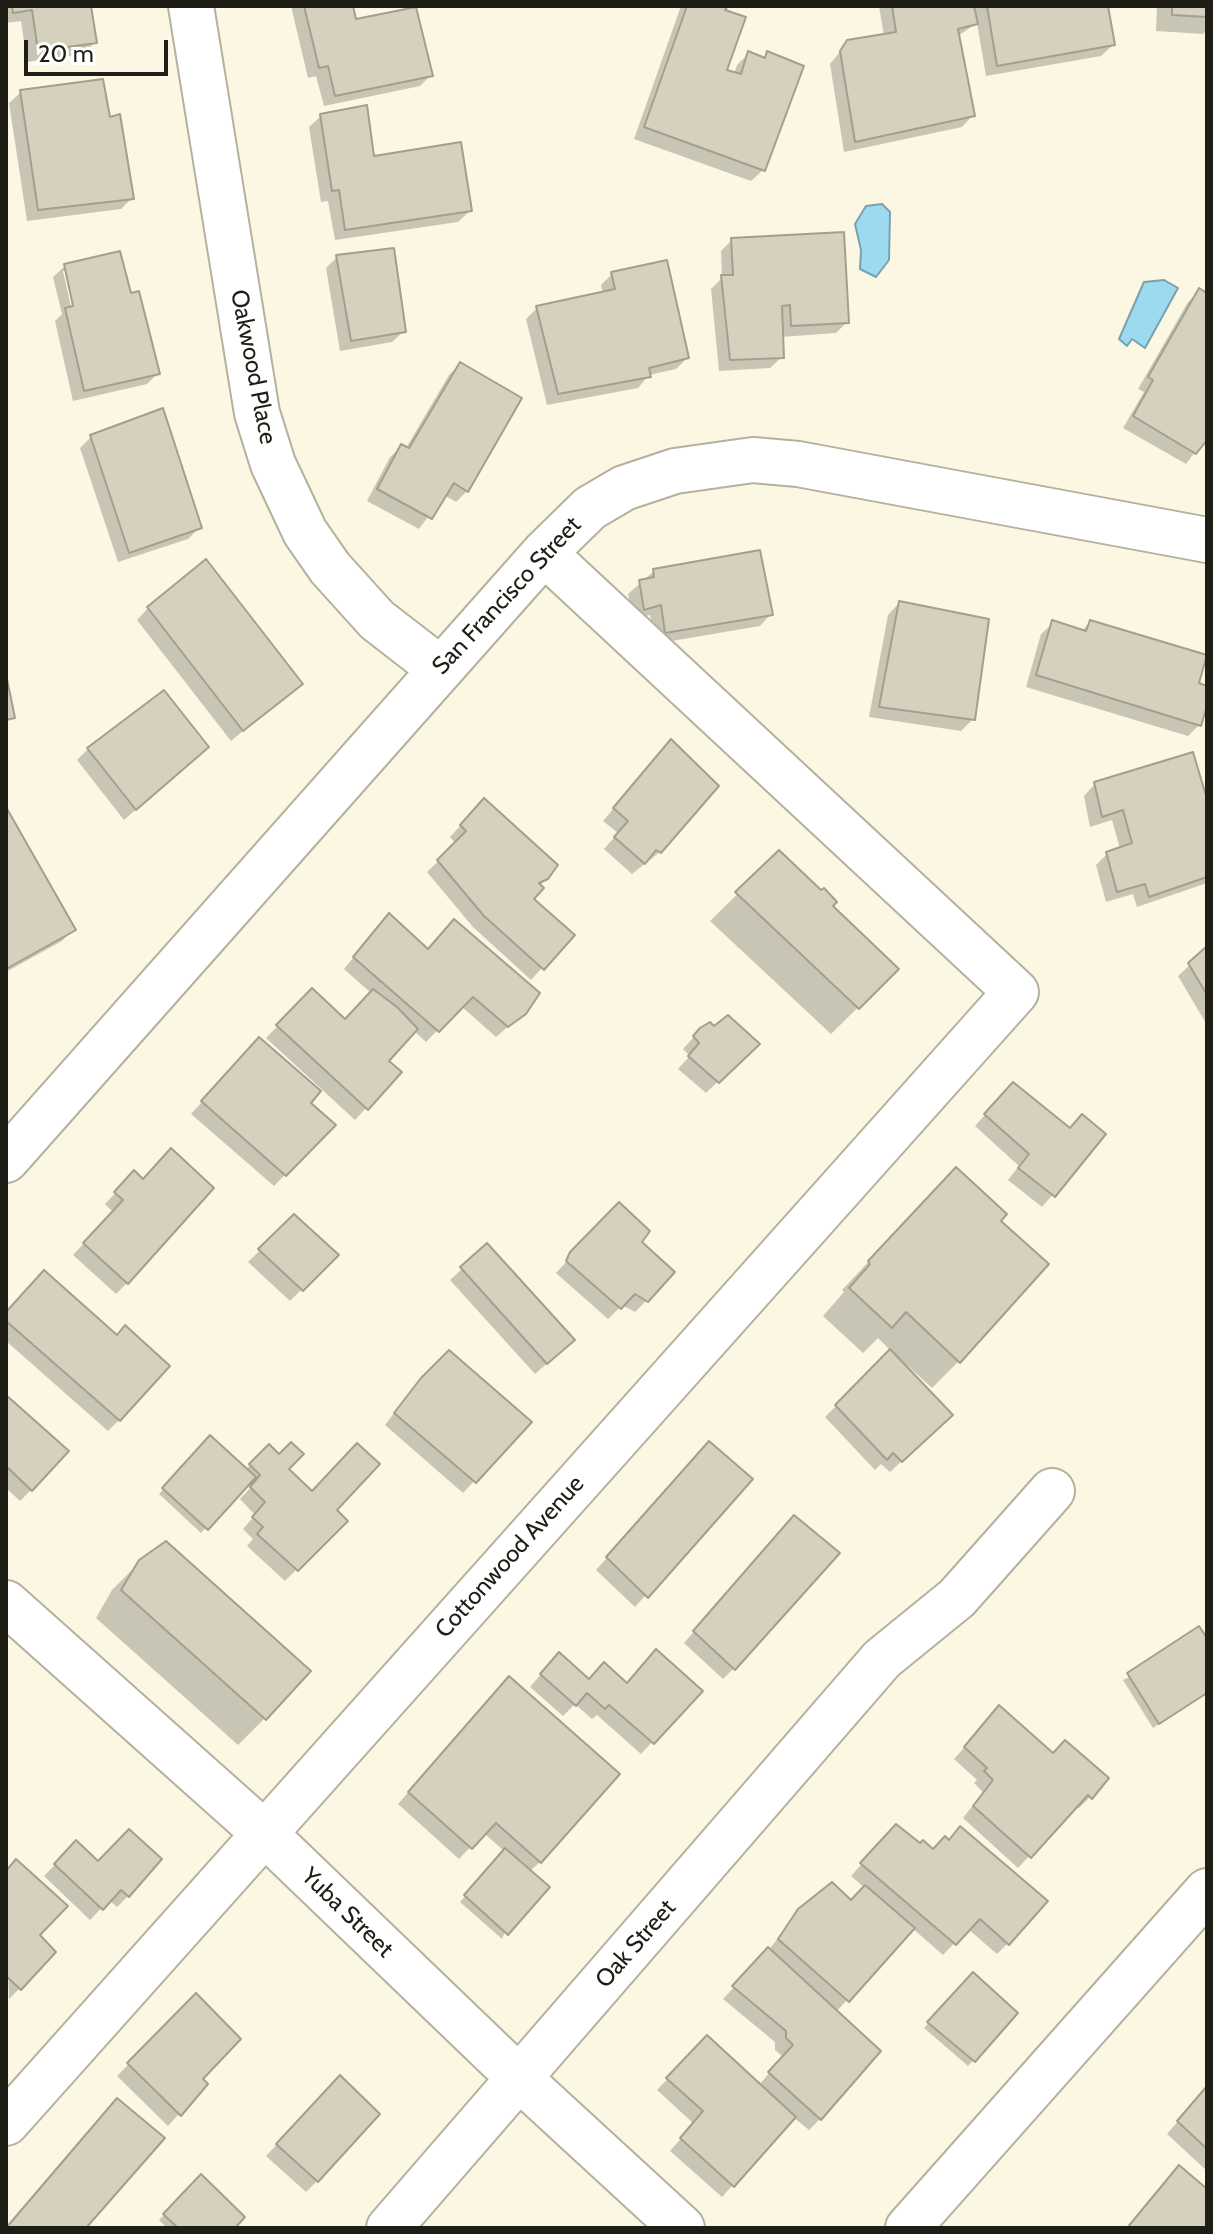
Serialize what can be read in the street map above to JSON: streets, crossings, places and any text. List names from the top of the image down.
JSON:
{
  "streets": {
    "street": [
      "Oakwood Place",
      "San Francisco Street",
      "Cottonwood Avenue",
      "Yuba Street",
      "Oak Street"
    ]
  },
  "crossings": [
    ["Oakwood Place", "San Francisco Street"],
    ["San Francisco Street", "Cottonwood Avenue"],
    ["Cottonwood Avenue", "Yuba Street"],
    ["Yuba Street", "Oak Street"]
  ],
  "scale_bar": "20 m"
}
